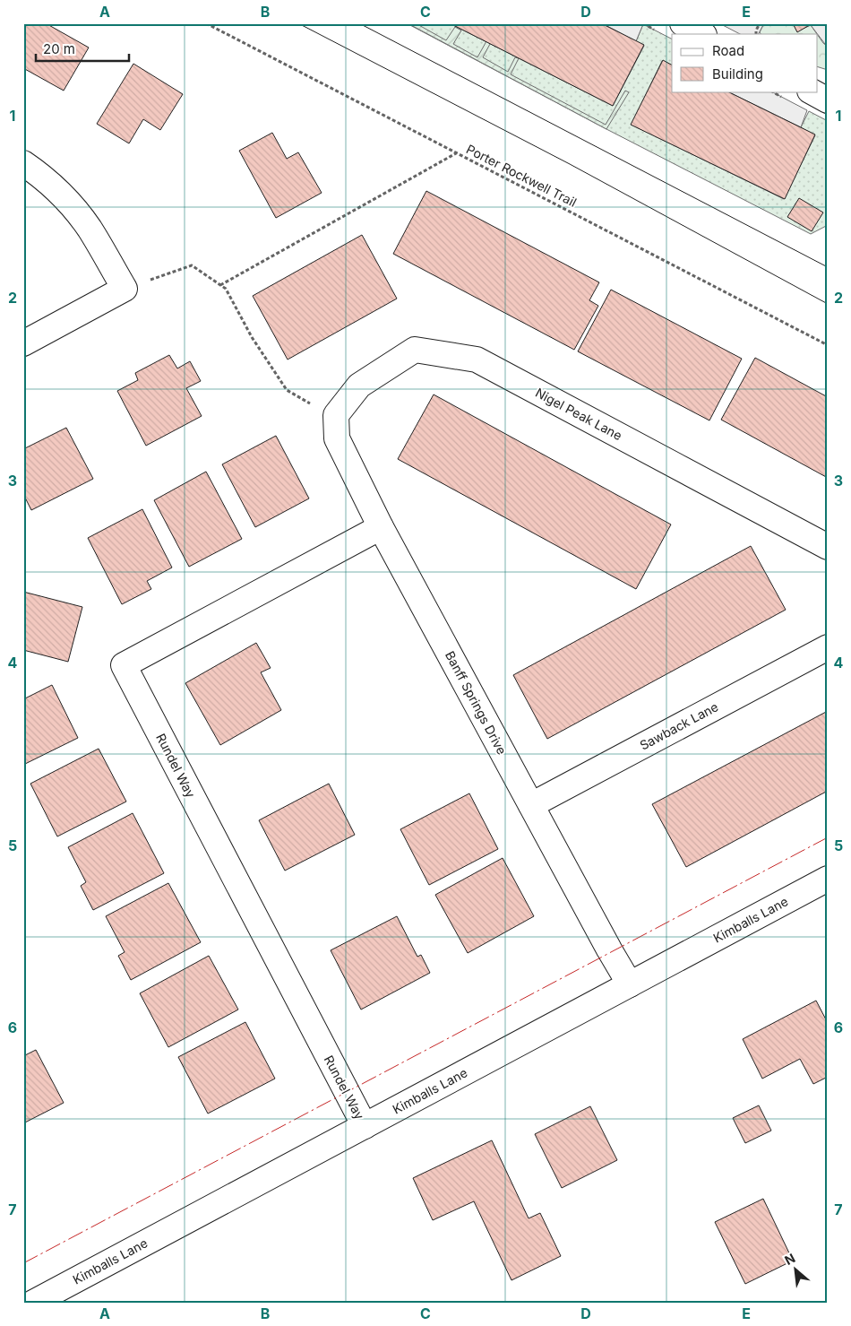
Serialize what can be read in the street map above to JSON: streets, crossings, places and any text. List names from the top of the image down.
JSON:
{
  "streets": {
    "street": [
      "Nigel Peak Lane",
      "Banff Springs Drive",
      "Sawback Lane",
      "Rundel Way",
      "Kimballs Lane"
    ],
    "path": ["Porter Rockwell Trail"]
  },
  "crossings": [
    ["Nigel Peak Lane", "Banff Springs Drive"],
    ["Banff Springs Drive", "Sawback Lane"],
    ["Banff Springs Drive", "Rundel Way"],
    ["Banff Springs Drive", "Kimballs Lane"],
    ["Rundel Way", "Kimballs Lane"]
  ],
  "legend": ["Road", "Building"],
  "scale_bar": "20 m",
  "north": "top left",
  "grid": {
    "columns": [
      "A",
      "B",
      "C",
      "D",
      "E"
    ],
    "rows": [
      "1",
      "2",
      "3",
      "4",
      "5",
      "6",
      "7"
    ]
  }
}
